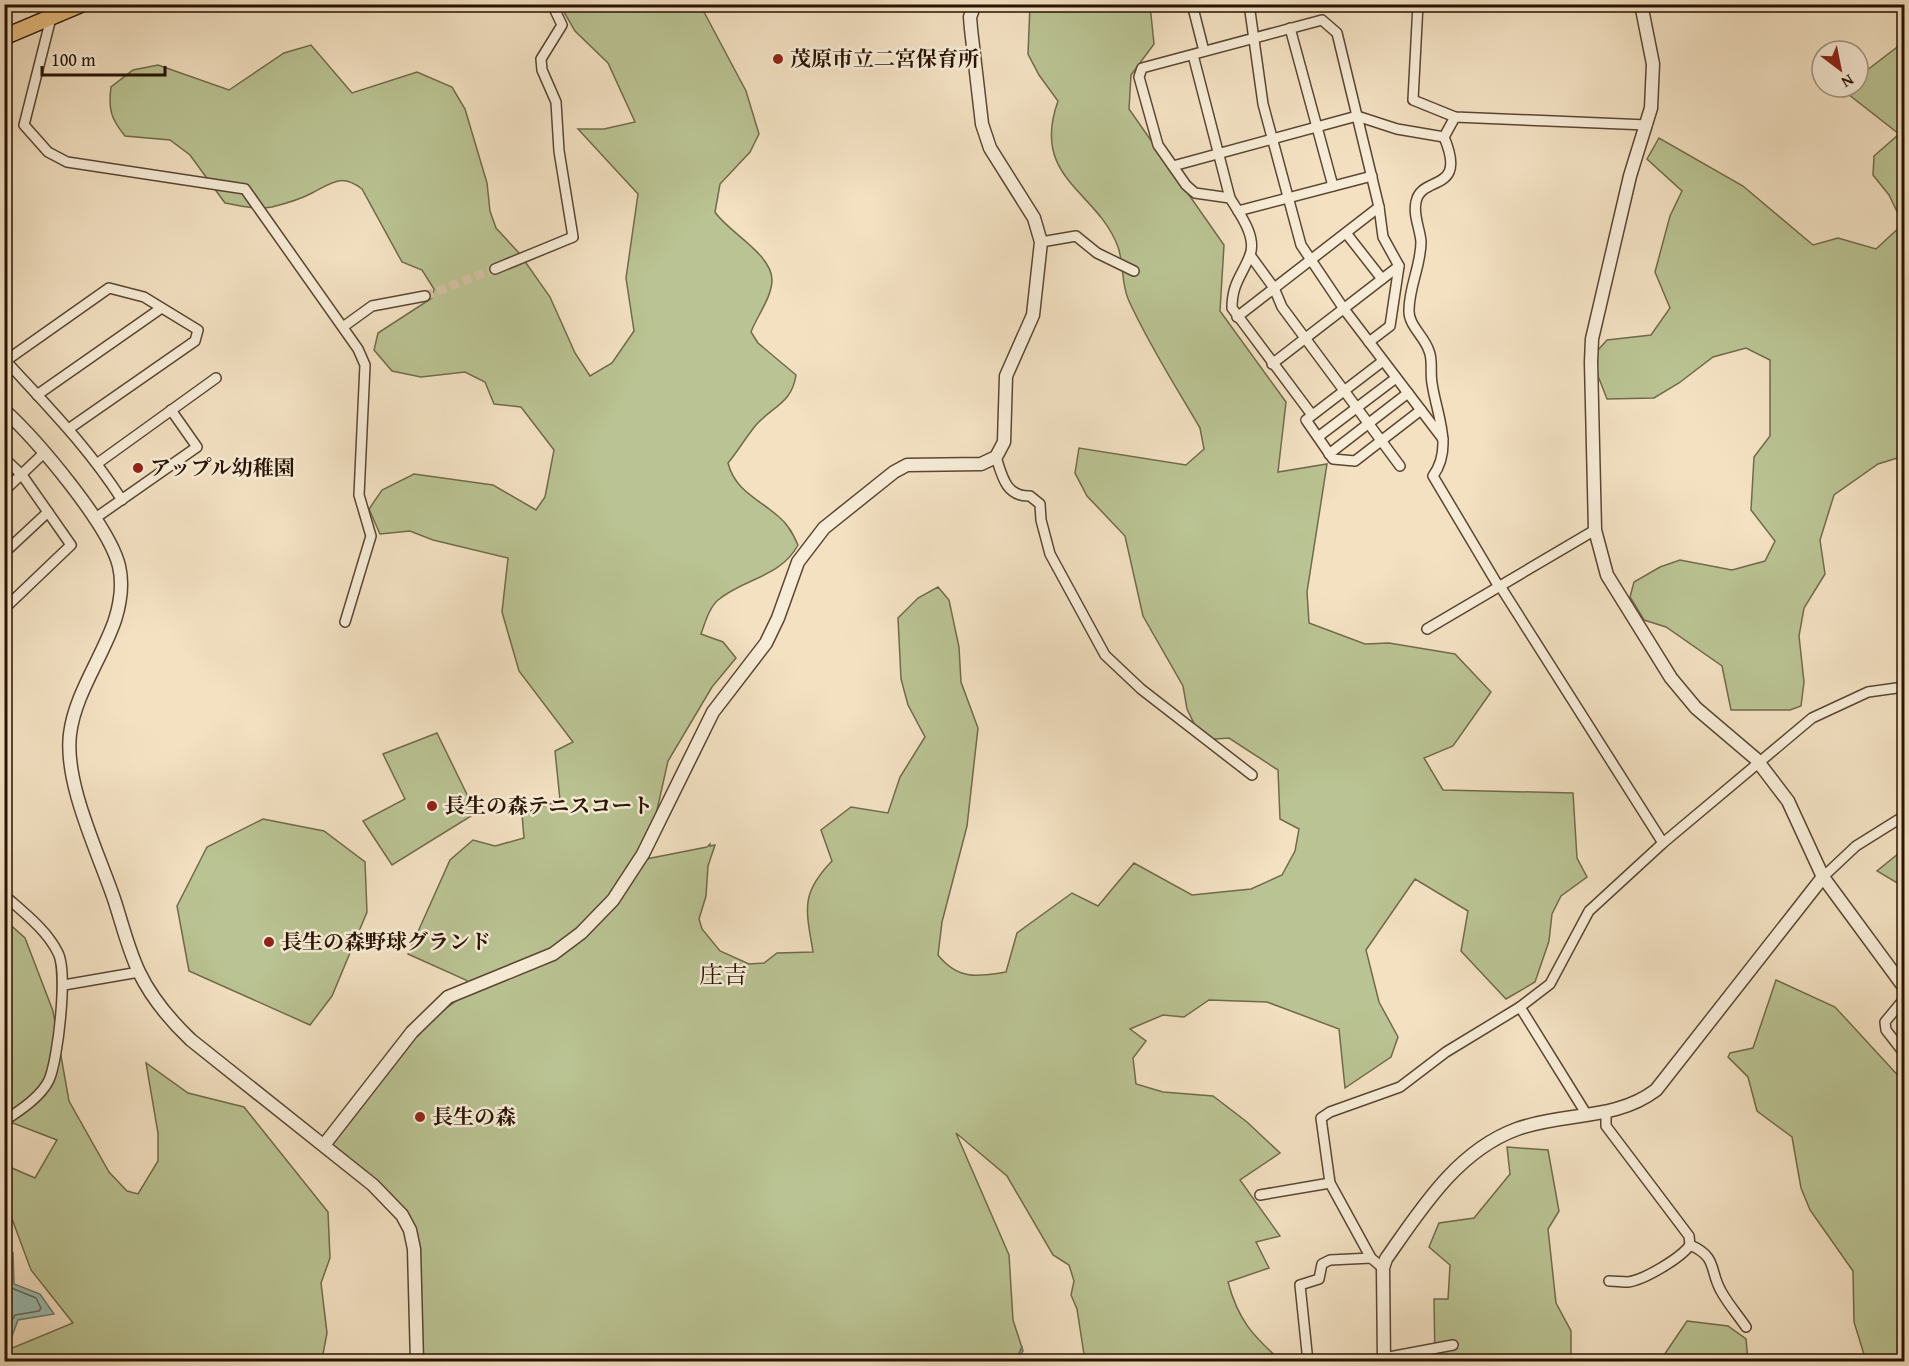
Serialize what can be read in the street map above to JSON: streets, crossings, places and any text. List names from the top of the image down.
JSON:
{
  "districts": ["庄吉"],
  "places": [
    "茂原市立二宮保育所",
    "アップル幼稚園",
    "長生の森テニスコート",
    "長生の森野球グランド",
    "長生の森"
  ],
  "scale_bar": "100 m",
  "north": "bottom right"
}
